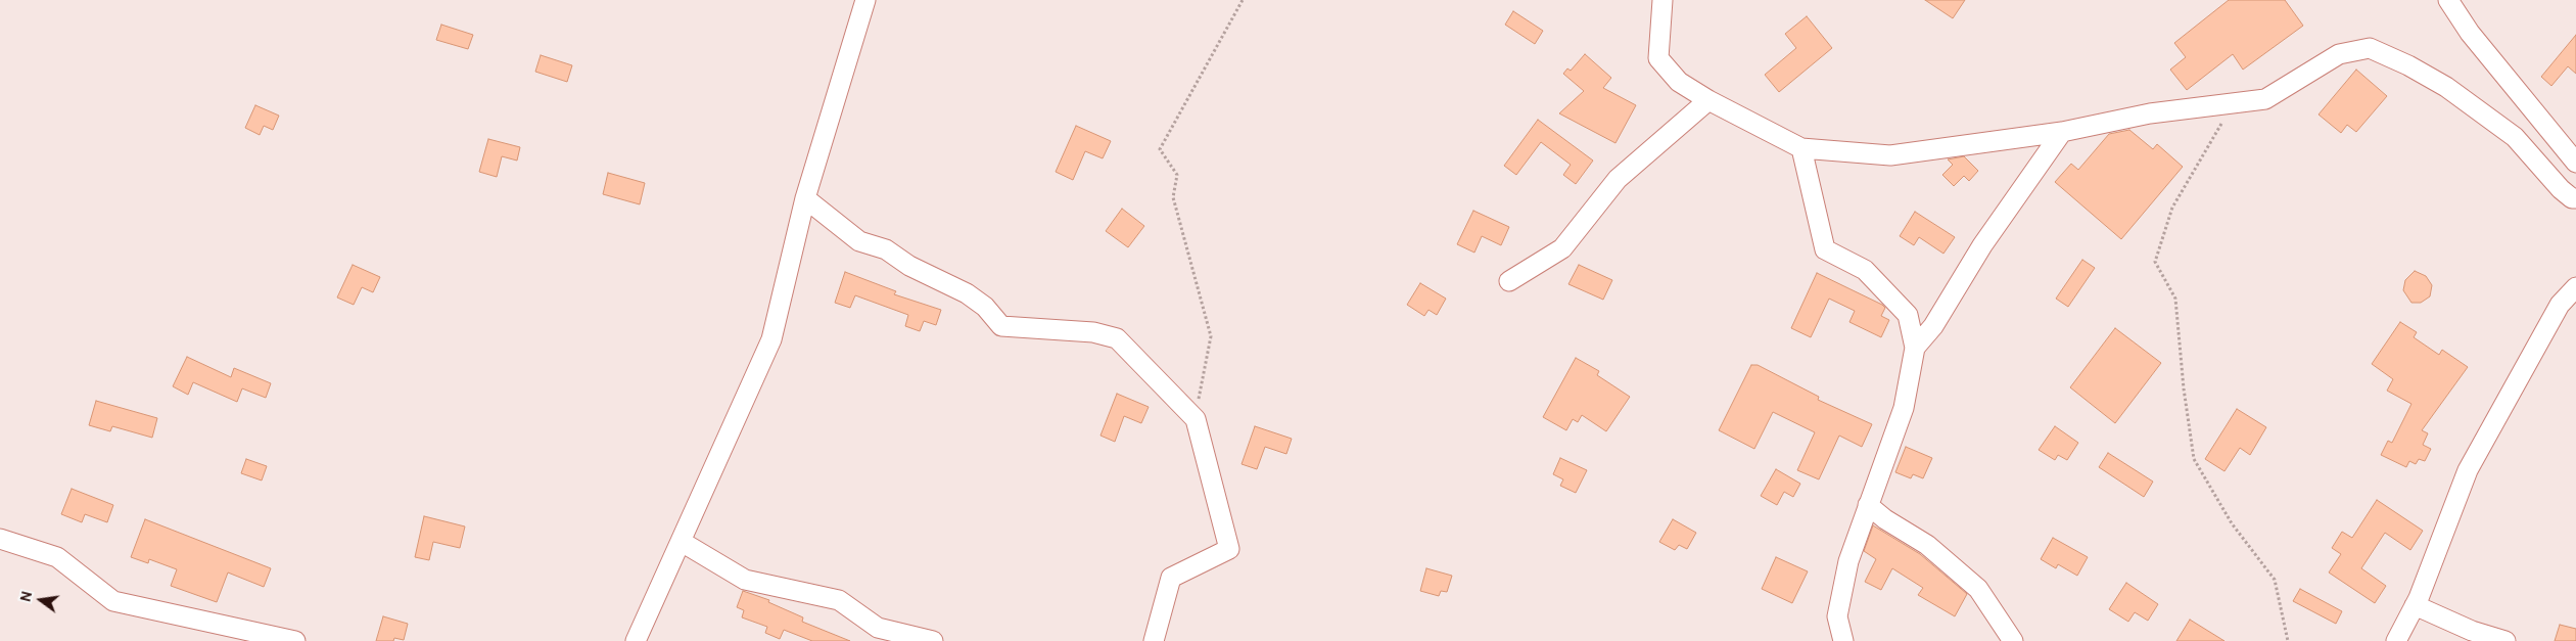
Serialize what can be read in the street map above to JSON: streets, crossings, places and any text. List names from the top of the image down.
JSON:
{
  "north": "left"
}
